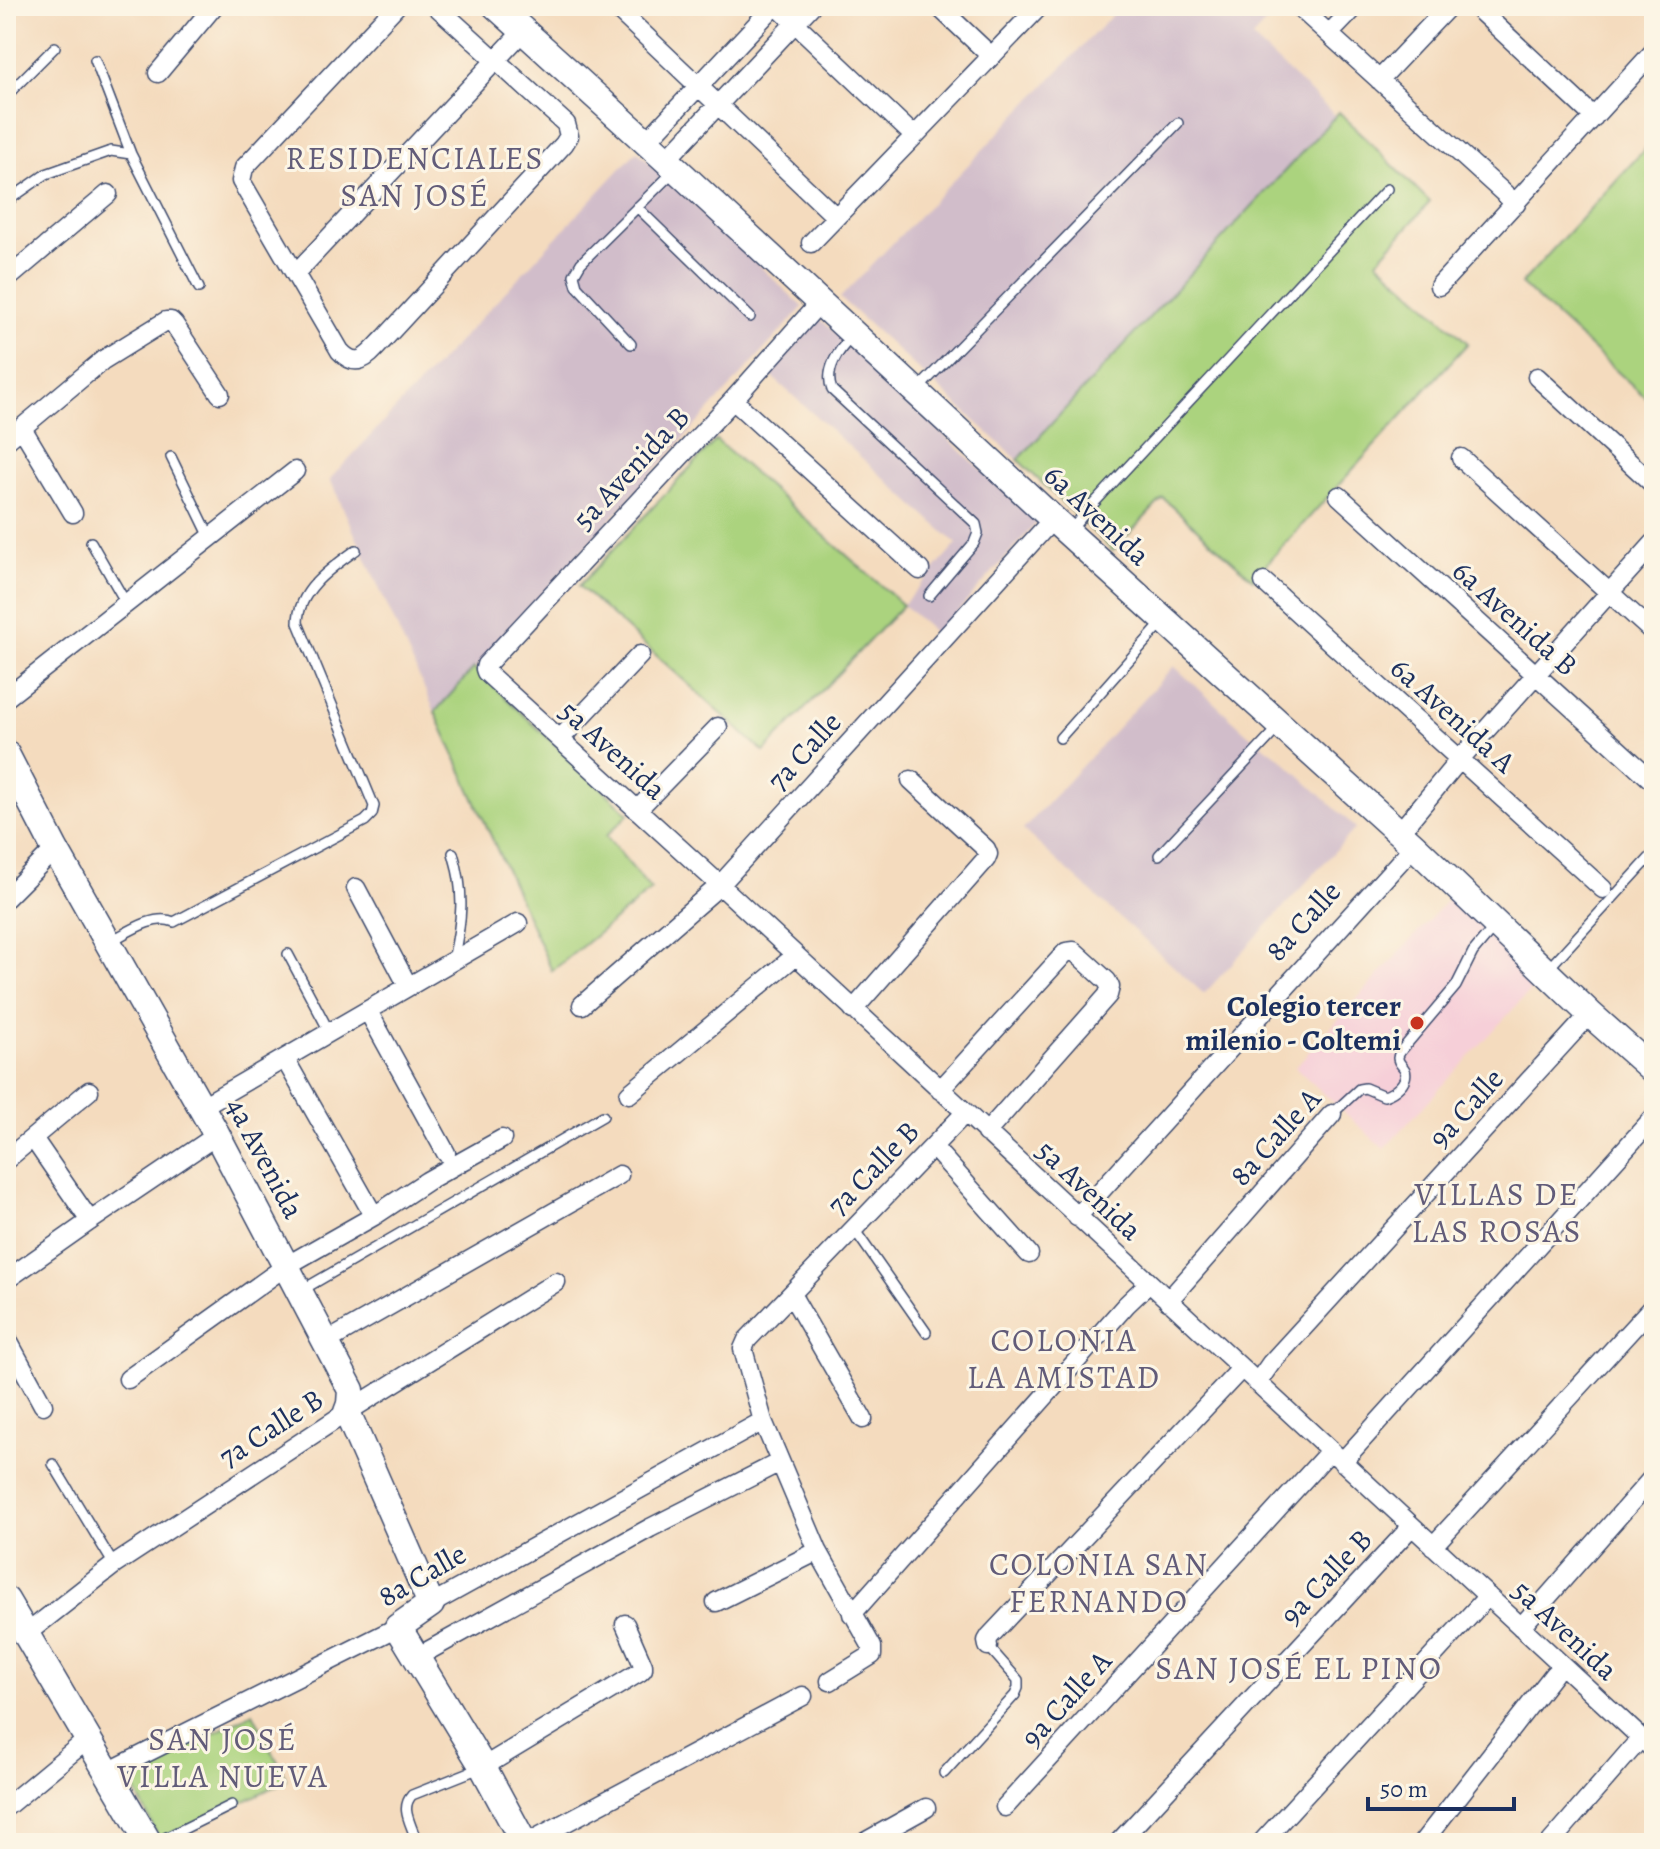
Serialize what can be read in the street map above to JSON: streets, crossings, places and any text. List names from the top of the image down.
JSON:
{
  "streets": {
    "street": [
      "5a Avenida B",
      "6a Avenida",
      "6a Avenida B",
      "6a Avenida A",
      "5a Avenida",
      "7a Calle",
      "8a Calle",
      "9a Calle",
      "8a Calle A",
      "4a Avenida",
      "7a Calle B",
      "9a Calle B",
      "9a Calle A"
    ]
  },
  "crossings": [
    ["5a Avenida B", "6a Avenida"],
    ["5a Avenida B", "5a Avenida"],
    ["6a Avenida", "7a Calle"],
    ["6a Avenida", "8a Calle"],
    ["6a Avenida", "9a Calle"],
    ["6a Avenida", "8a Calle A"],
    ["6a Avenida B", "8a Calle"],
    ["6a Avenida A", "8a Calle"],
    ["5a Avenida", "7a Calle"],
    ["5a Avenida", "8a Calle"],
    ["5a Avenida", "9a Calle"],
    ["5a Avenida", "8a Calle A"],
    ["5a Avenida", "7a Calle B"],
    ["5a Avenida", "9a Calle B"],
    ["5a Avenida", "9a Calle A"],
    ["8a Calle", "4a Avenida"],
    ["8a Calle", "7a Calle B"],
    ["4a Avenida", "7a Calle B"]
  ],
  "districts": [
    "RESIDENCIALES SAN JOSÉ",
    "VILLAS DE LAS ROSAS",
    "COLONIA LA AMISTAD",
    "COLONIA SAN FERNANDO",
    "SAN JOSÉ EL PINO",
    "SAN JOSÉ VILLA NUEVA"
  ],
  "places": ["Colegio tercer milenio - Coltemi"],
  "scale_bar": "50 m"
}
